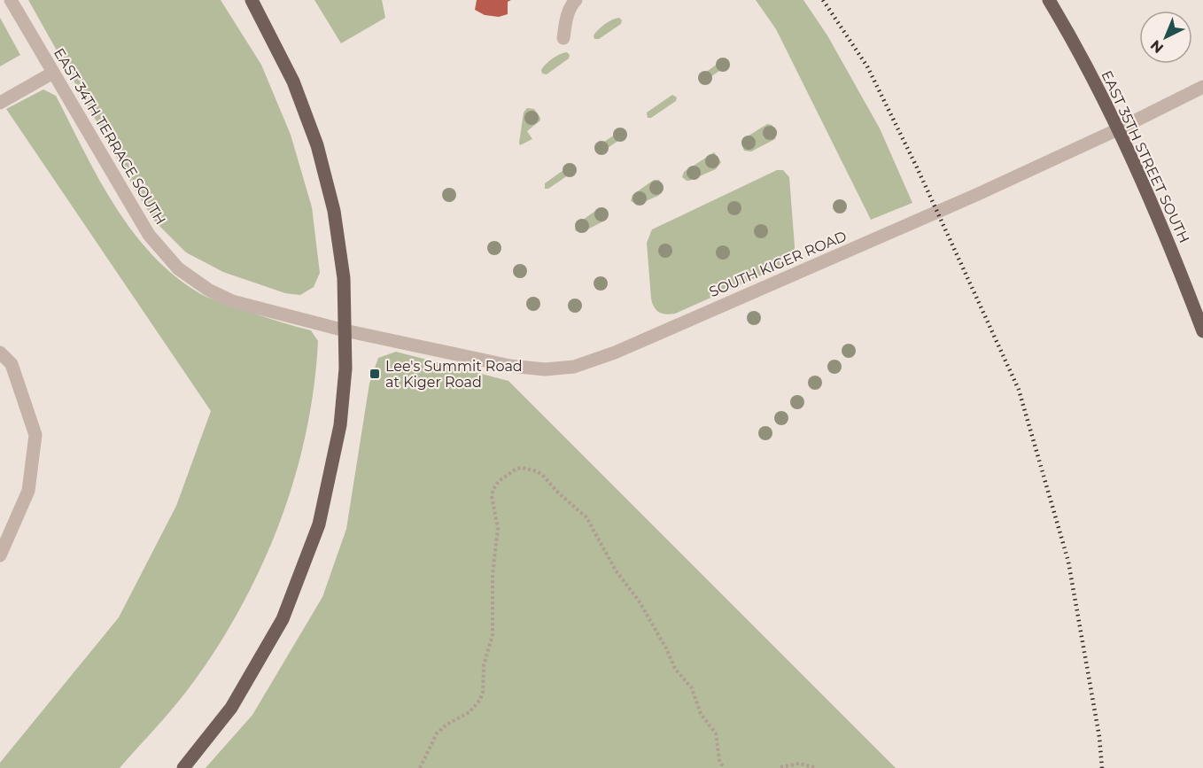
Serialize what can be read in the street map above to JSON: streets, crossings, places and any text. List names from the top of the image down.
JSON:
{
  "streets": {
    "main road": ["EAST 35TH STREET SOUTH"],
    "street": ["EAST 34TH TERRACE SOUTH", "SOUTH KIGER ROAD"]
  },
  "crossings": [
    ["EAST 34TH TERRACE SOUTH", "SOUTH KIGER ROAD"],
    ["EAST 35TH STREET SOUTH", "SOUTH KIGER ROAD"]
  ],
  "places": {
    "transit": ["Lee's Summit Road at Kiger Road"]
  },
  "north": "bottom left"
}
